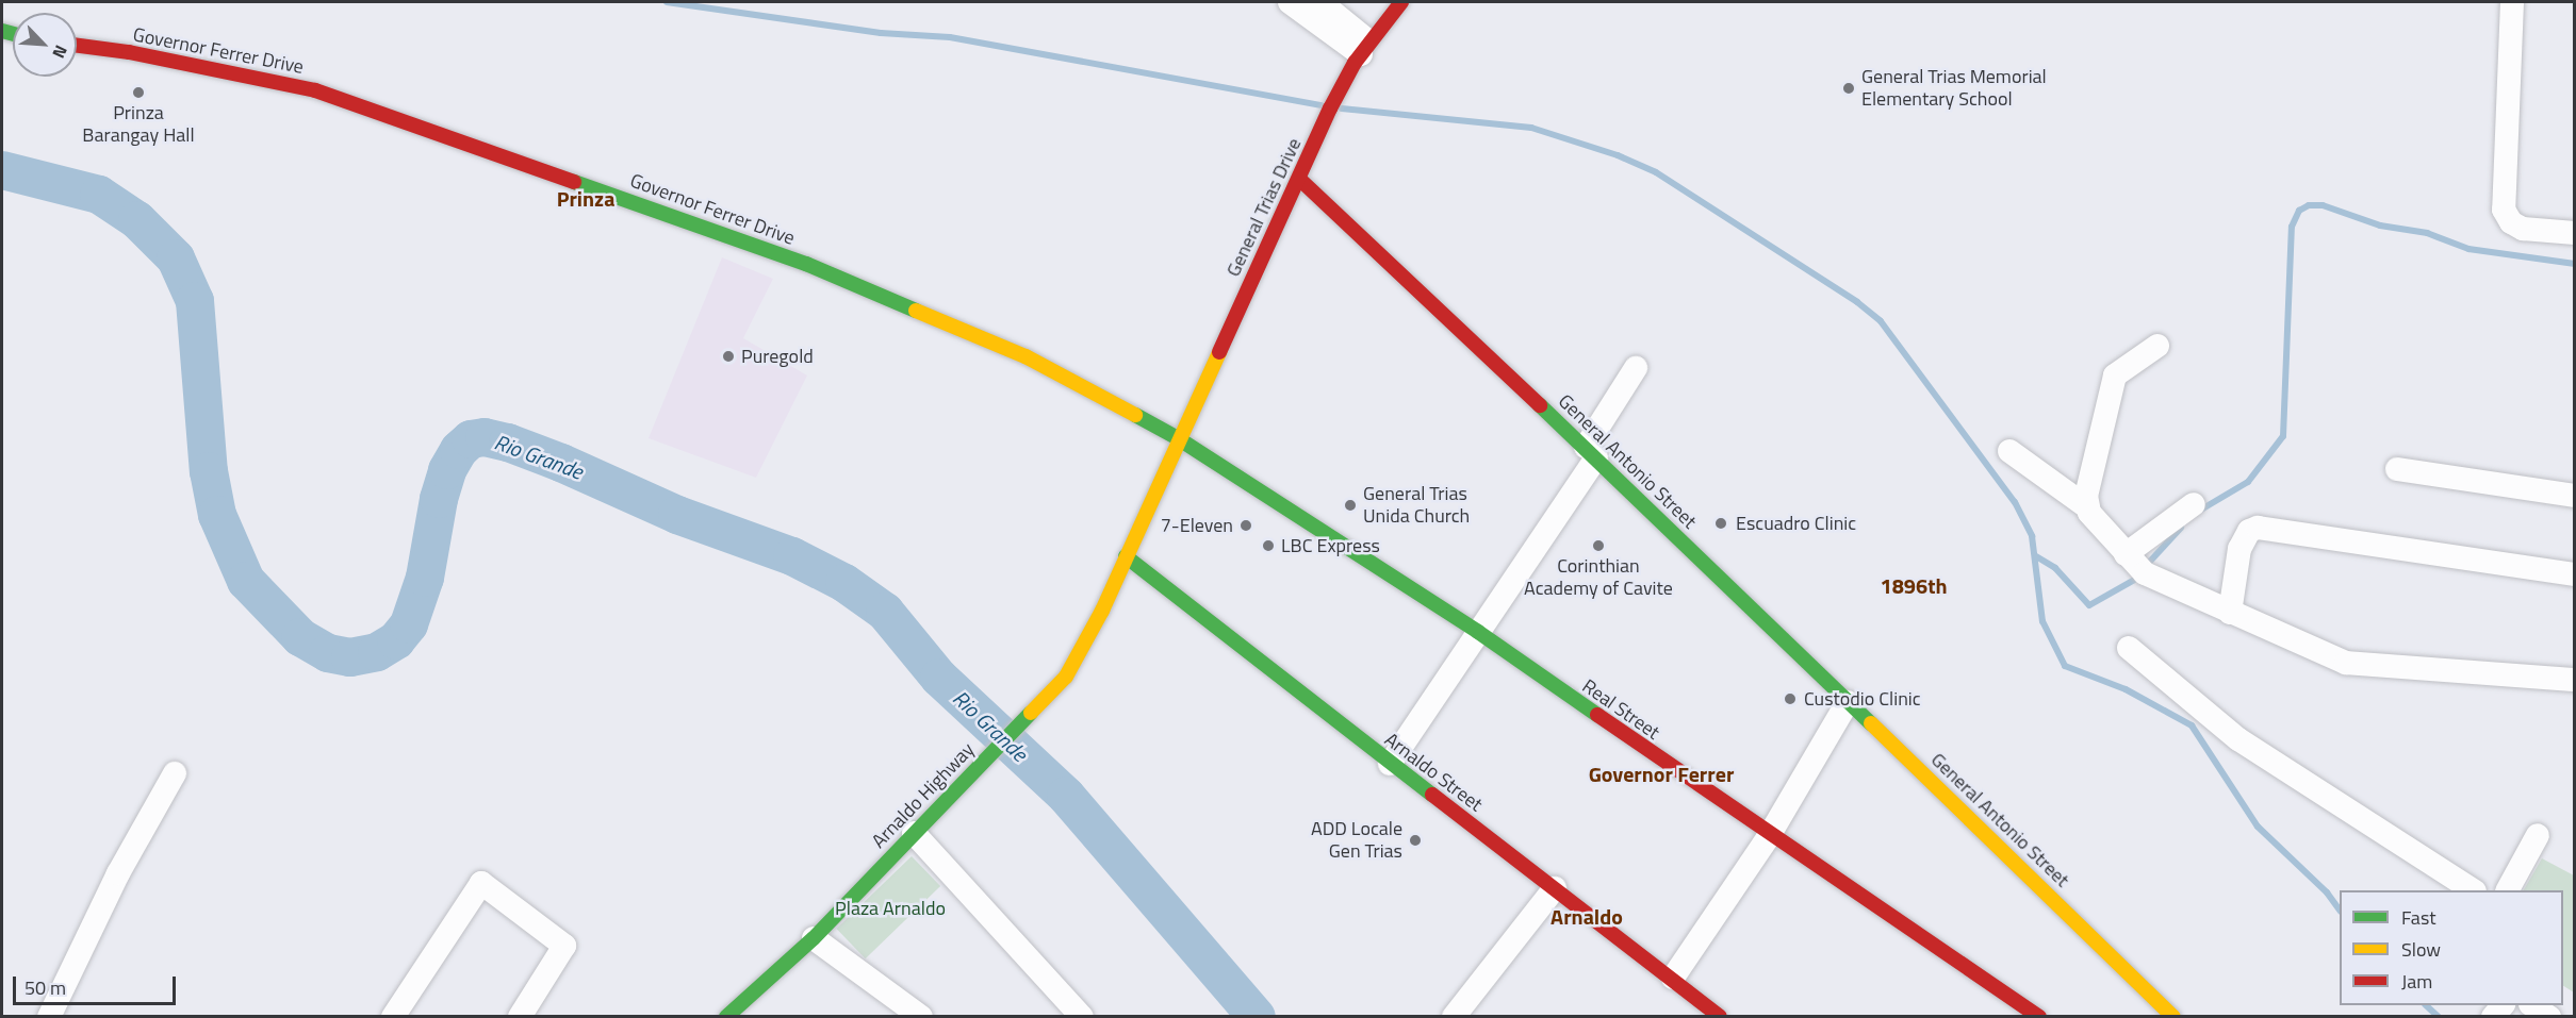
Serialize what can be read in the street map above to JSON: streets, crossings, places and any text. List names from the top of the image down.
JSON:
{
  "streets": {
    "main road": [
      "Governor Ferrer Drive",
      "General Trias Drive",
      "General Antonio Street",
      "Real Street",
      "Arnaldo Street",
      "Arnaldo Highway"
    ]
  },
  "crossings": [
    ["Governor Ferrer Drive", "General Trias Drive"],
    ["Governor Ferrer Drive", "Real Street"],
    ["Governor Ferrer Drive", "Arnaldo Highway"],
    ["General Trias Drive", "General Antonio Street"],
    ["General Trias Drive", "Real Street"],
    ["General Trias Drive", "Arnaldo Highway"],
    ["Real Street", "Arnaldo Highway"],
    ["Arnaldo Street", "Arnaldo Highway"]
  ],
  "districts": [
    "Prinza",
    "1896th",
    "Governor Ferrer",
    "Arnaldo"
  ],
  "water": ["Rio Grande"],
  "parks": ["Plaza Arnaldo"],
  "places": [
    "General Trias Memorial Elementary School",
    "Prinza Barangay Hall",
    "Puregold",
    "General Trias Unida Church",
    "Escuadro Clinic",
    "7-Eleven",
    "LBC Express",
    "Corinthian Academy of Cavite",
    "Custodio Clinic",
    "ADD Locale Gen Trias"
  ],
  "legend": ["Fast", "Slow", "Jam"],
  "scale_bar": "50 m",
  "north": "bottom right"
}
